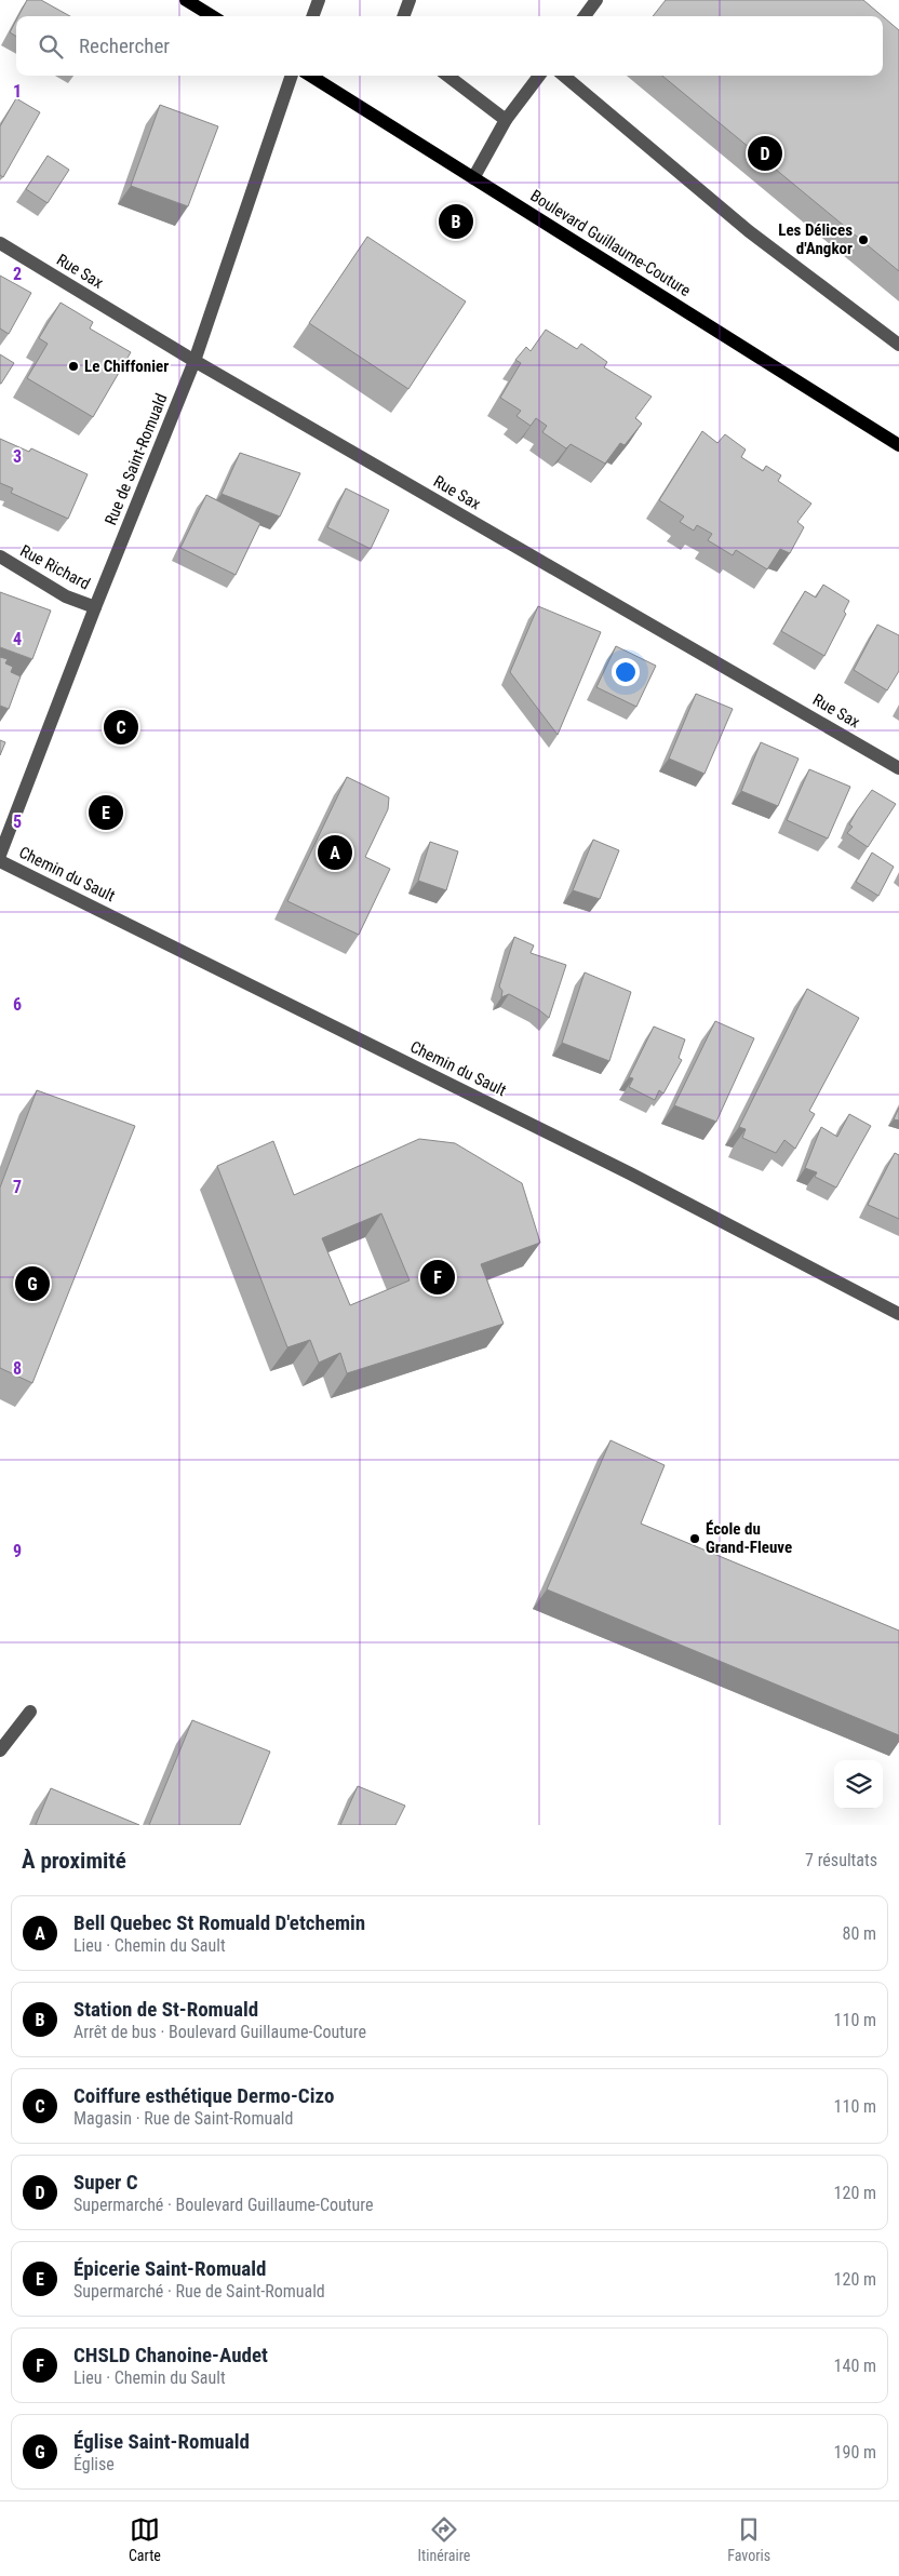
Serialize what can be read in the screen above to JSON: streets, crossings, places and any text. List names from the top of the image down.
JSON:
{
  "streets": {
    "main road": ["Boulevard Guillaume-Couture"],
    "street": [
      "Rue Sax",
      "Rue de Saint-Romuald",
      "Rue Richard",
      "Chemin du Sault"
    ]
  },
  "crossings": [
    ["Rue Sax", "Rue de Saint-Romuald"],
    ["Rue de Saint-Romuald", "Rue Richard"]
  ],
  "places": ["Les Délices d'Angkor", "Le Chiffonier", "École du Grand-Fleuve"],
  "page": {
    "search": "Rechercher",
    "pins": [
      "D",
      "B",
      "C",
      "E",
      "A",
      "F",
      "G"
    ],
    "heading": ["À proximité", "7 résultats"],
    "list": [
      {
        "mark": "A",
        "name": "Bell Quebec St Romuald D'etchemin",
        "note": "Lieu · Chemin du Sault",
        "value": "80 m"
      },
      {
        "mark": "B",
        "name": "Station de St-Romuald",
        "note": "Arrêt de bus · Boulevard Guillaume-Couture",
        "value": "110 m"
      },
      {
        "mark": "C",
        "name": "Coiffure esthétique Dermo-Cizo",
        "note": "Magasin · Rue de Saint-Romuald",
        "value": "110 m"
      },
      {
        "mark": "D",
        "name": "Super C",
        "note": "Supermarché · Boulevard Guillaume-Couture",
        "value": "120 m"
      },
      {
        "mark": "E",
        "name": "Épicerie Saint-Romuald",
        "note": "Supermarché · Rue de Saint-Romuald",
        "value": "120 m"
      },
      {
        "mark": "F",
        "name": "CHSLD Chanoine-Audet",
        "note": "Lieu · Chemin du Sault",
        "value": "140 m"
      },
      {
        "mark": "G",
        "name": "Église Saint-Romuald",
        "note": "Église",
        "value": "190 m"
      }
    ],
    "nav": ["Carte", "Itinéraire", "Favoris"]
  },
  "grid": {
    "rows": [
      "1",
      "2",
      "3",
      "4",
      "5",
      "6",
      "7",
      "8",
      "9"
    ]
  }
}
